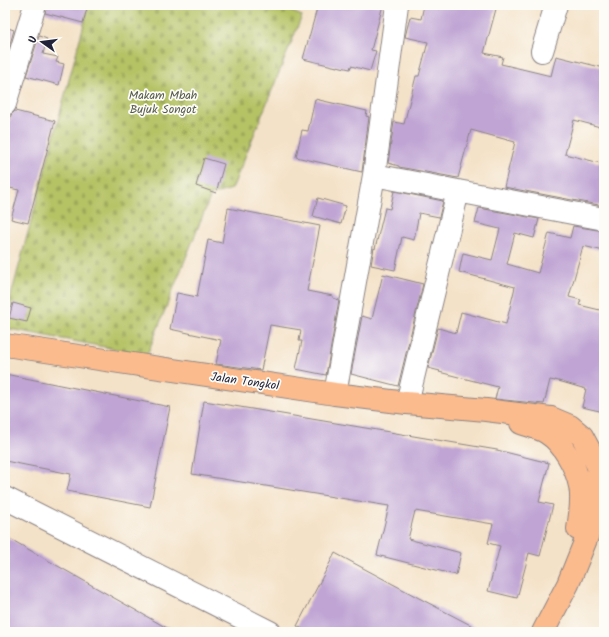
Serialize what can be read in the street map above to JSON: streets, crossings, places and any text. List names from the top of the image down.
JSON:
{
  "streets": {
    "highway": ["Jalan Tongkol"]
  },
  "parks": ["Makam Mbah Bujuk Songot"],
  "north": "left"
}
